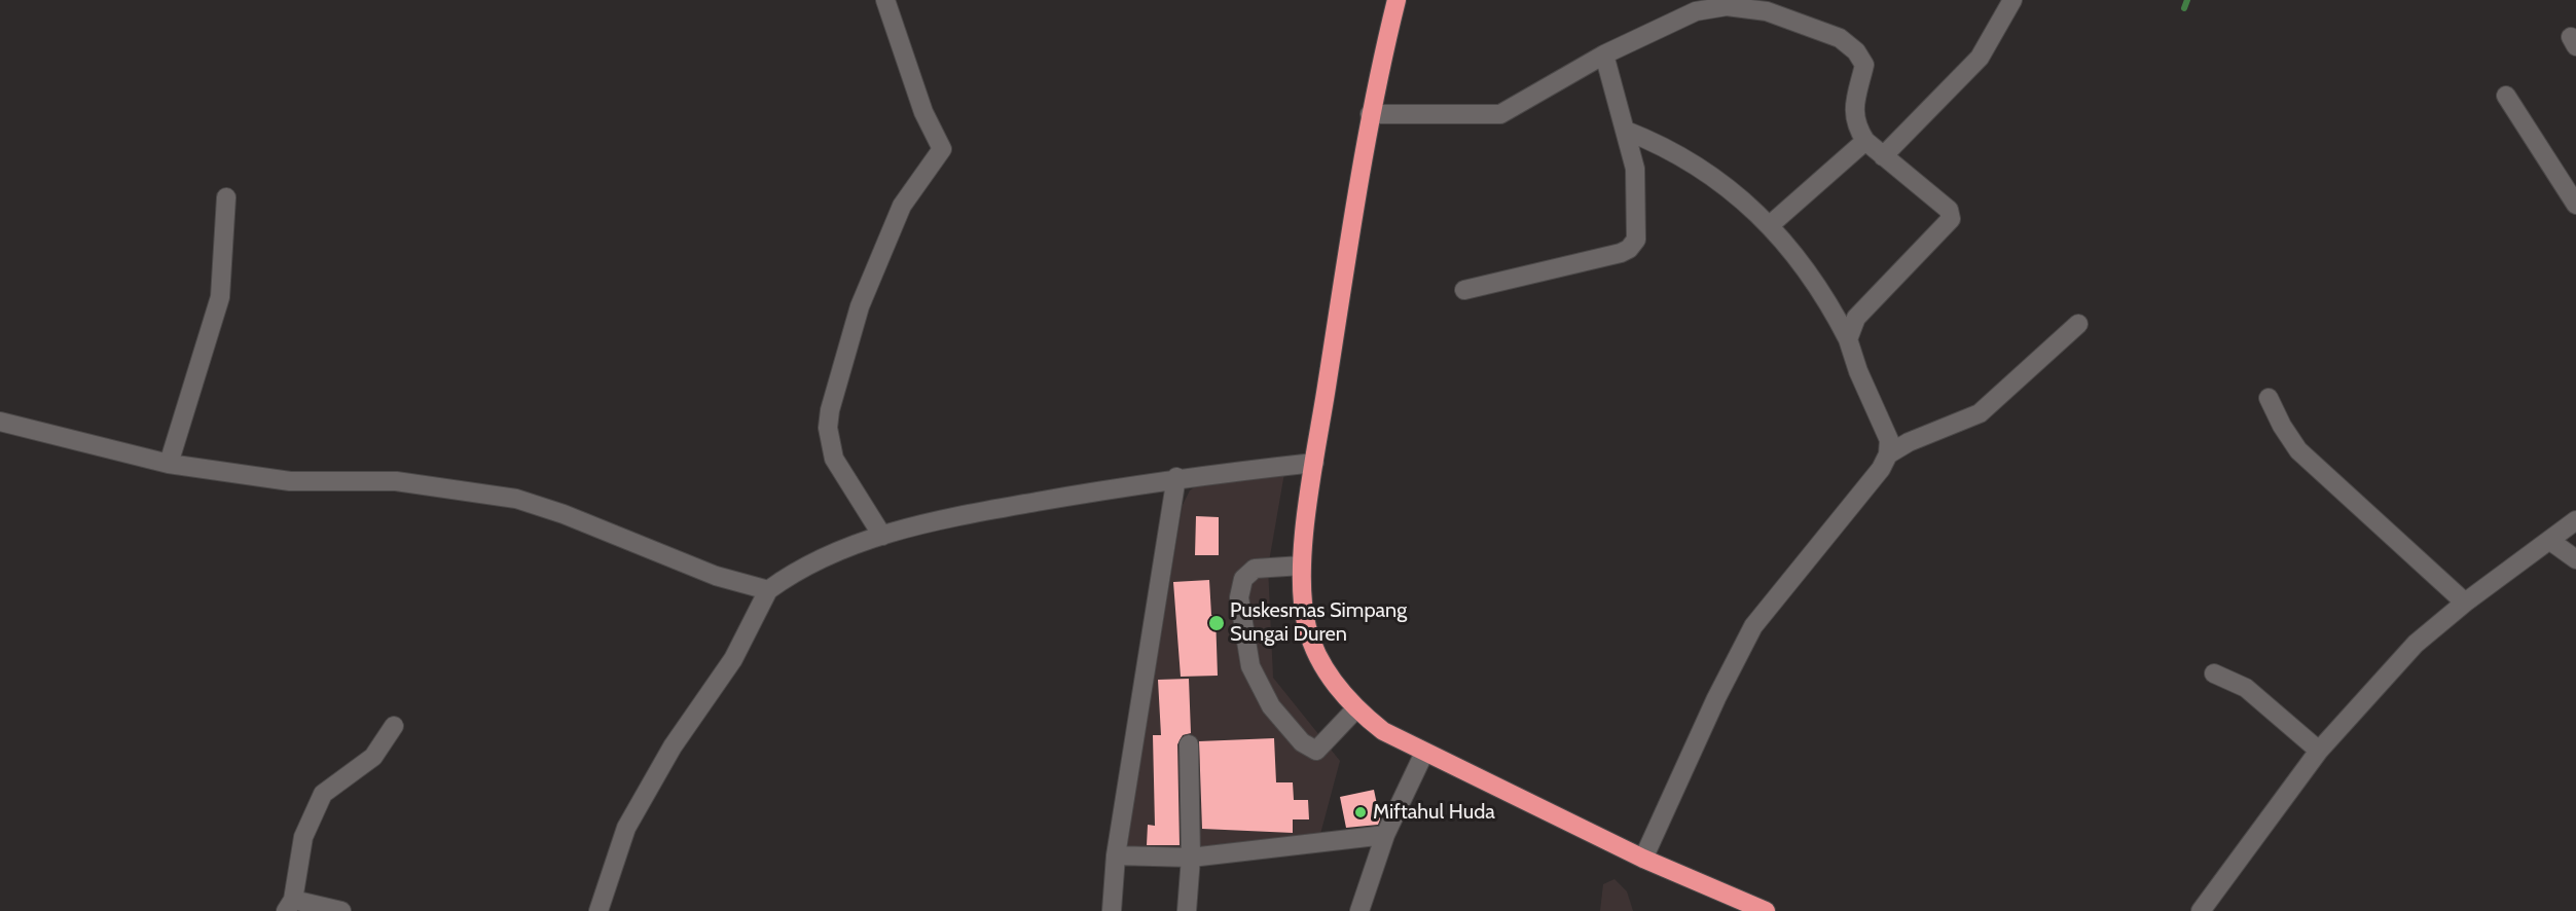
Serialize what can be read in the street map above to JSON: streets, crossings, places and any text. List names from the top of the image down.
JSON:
{
  "places": ["Puskesmas Simpang Sungai Duren", "Miftahul Huda"]
}
